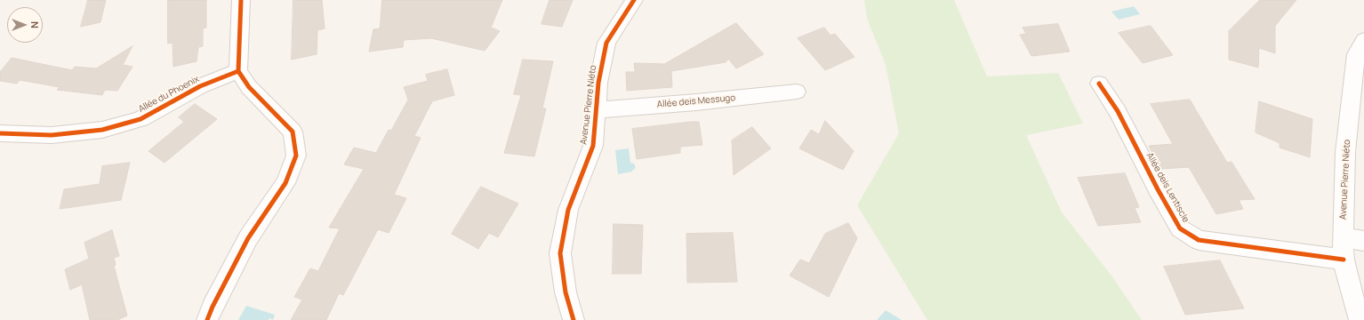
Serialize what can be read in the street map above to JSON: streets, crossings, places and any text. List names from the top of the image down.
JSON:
{
  "streets": {
    "street": [
      "Allée du Phoenix",
      "Allée deis Messugo",
      "Avenue Pierre Niéto",
      "Allée deis Lentiscle"
    ]
  },
  "crossings": [
    ["Allée deis Messugo", "Avenue Pierre Niéto"],
    ["Avenue Pierre Niéto", "Allée deis Lentiscle"]
  ],
  "north": "right"
}
